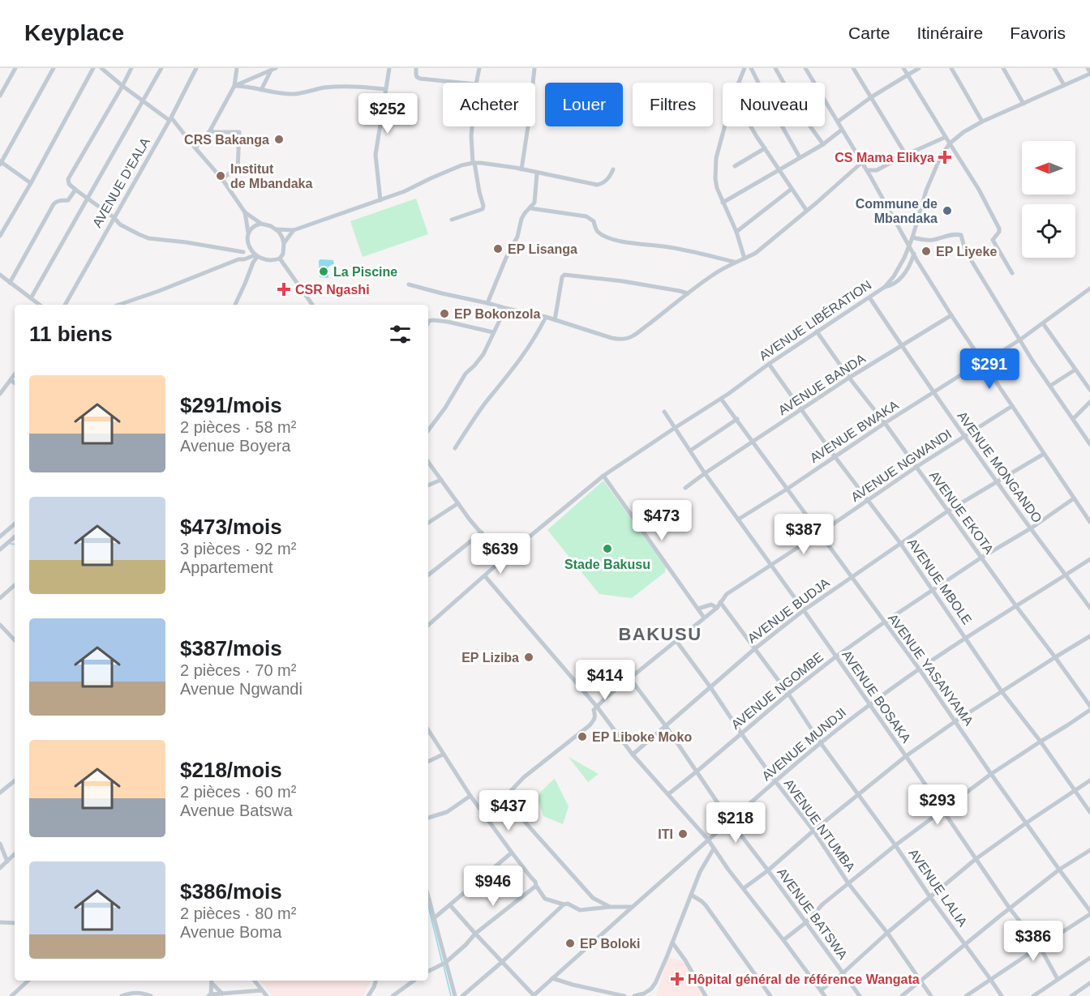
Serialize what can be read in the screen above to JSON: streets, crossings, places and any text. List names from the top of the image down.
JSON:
{
  "streets": {
    "street": [
      "AVENUE D'EALA",
      "AVENUE LIBÉRATION",
      "AVENUE BANDA",
      "AVENUE BWAKA",
      "AVENUE NGWANDI",
      "AVENUE MONGANDO",
      "AVENUE EKOTA",
      "AVENUE MBOLE",
      "AVENUE BUDJA",
      "AVENUE YASANYAMA",
      "AVENUE NGOMBE",
      "AVENUE BOSAKA",
      "AVENUE MUNDJI",
      "AVENUE NTUMBA",
      "AVENUE LALIA",
      "AVENUE BATSWA"
    ]
  },
  "crossings": [
    ["AVENUE LIBÉRATION", "AVENUE MONGANDO"],
    ["AVENUE LIBÉRATION", "AVENUE EKOTA"],
    ["AVENUE LIBÉRATION", "AVENUE MBOLE"],
    ["AVENUE LIBÉRATION", "AVENUE YASANYAMA"],
    ["AVENUE LIBÉRATION", "AVENUE BOSAKA"],
    ["AVENUE BANDA", "AVENUE MONGANDO"],
    ["AVENUE BANDA", "AVENUE EKOTA"],
    ["AVENUE BANDA", "AVENUE MBOLE"],
    ["AVENUE BANDA", "AVENUE YASANYAMA"],
    ["AVENUE BANDA", "AVENUE BOSAKA"],
    ["AVENUE BWAKA", "AVENUE MONGANDO"],
    ["AVENUE BWAKA", "AVENUE EKOTA"],
    ["AVENUE BWAKA", "AVENUE MBOLE"],
    ["AVENUE BWAKA", "AVENUE YASANYAMA"],
    ["AVENUE BWAKA", "AVENUE BOSAKA"],
    ["AVENUE NGWANDI", "AVENUE MONGANDO"],
    ["AVENUE NGWANDI", "AVENUE EKOTA"],
    ["AVENUE NGWANDI", "AVENUE MBOLE"],
    ["AVENUE NGWANDI", "AVENUE YASANYAMA"],
    ["AVENUE NGWANDI", "AVENUE BOSAKA"],
    ["AVENUE NGWANDI", "AVENUE NTUMBA"],
    ["AVENUE NGWANDI", "AVENUE LALIA"],
    ["AVENUE NGWANDI", "AVENUE BATSWA"],
    ["AVENUE MONGANDO", "AVENUE BUDJA"],
    ["AVENUE MONGANDO", "AVENUE NGOMBE"],
    ["AVENUE MONGANDO", "AVENUE MUNDJI"],
    ["AVENUE EKOTA", "AVENUE BUDJA"],
    ["AVENUE EKOTA", "AVENUE NGOMBE"],
    ["AVENUE EKOTA", "AVENUE MUNDJI"],
    ["AVENUE MBOLE", "AVENUE BUDJA"],
    ["AVENUE MBOLE", "AVENUE NGOMBE"],
    ["AVENUE MBOLE", "AVENUE MUNDJI"],
    ["AVENUE BUDJA", "AVENUE YASANYAMA"],
    ["AVENUE BUDJA", "AVENUE BOSAKA"],
    ["AVENUE BUDJA", "AVENUE NTUMBA"],
    ["AVENUE BUDJA", "AVENUE LALIA"],
    ["AVENUE BUDJA", "AVENUE BATSWA"],
    ["AVENUE YASANYAMA", "AVENUE NGOMBE"],
    ["AVENUE YASANYAMA", "AVENUE MUNDJI"],
    ["AVENUE NGOMBE", "AVENUE BOSAKA"],
    ["AVENUE NGOMBE", "AVENUE NTUMBA"],
    ["AVENUE NGOMBE", "AVENUE LALIA"],
    ["AVENUE NGOMBE", "AVENUE BATSWA"],
    ["AVENUE BOSAKA", "AVENUE MUNDJI"],
    ["AVENUE MUNDJI", "AVENUE NTUMBA"],
    ["AVENUE MUNDJI", "AVENUE LALIA"],
    ["AVENUE MUNDJI", "AVENUE BATSWA"]
  ],
  "districts": ["BAKUSU"],
  "places": {
    "other": [
      "CRS Bakanga",
      "Institut de Mbandaka",
      "Commune de Mbandaka",
      "EP Lisanga",
      "EP Liyeke",
      "La Piscine",
      "EP Bokonzola",
      "Stade Bakusu",
      "EP Liziba",
      "EP Liboke Moko",
      "ITI",
      "EP Boloki"
    ],
    "health": ["CS Mama Elikya", "CSR Ngashi", "Hôpital général de référence Wangata"]
  },
  "north": "left",
  "page": {
    "header": "Keyplace",
    "nav": ["Carte", "Itinéraire", "Favoris"],
    "chip": [
      "Acheter",
      "Louer",
      "Filtres",
      "Nouveau"
    ],
    "price": [
      "$252",
      "$291",
      "$473",
      "$387",
      "$639",
      "$414",
      "$293",
      "$437",
      "$218",
      "$946",
      "$386"
    ],
    "heading": "11 biens",
    "list": [
      {
        "name": "$291/mois",
        "note": "2 pièces · 58 m² · Avenue Boyera"
      },
      {
        "name": "$473/mois",
        "note": "3 pièces · 92 m² · Appartement"
      },
      {
        "name": "$387/mois",
        "note": "2 pièces · 70 m² · Avenue Ngwandi"
      },
      {
        "name": "$218/mois",
        "note": "2 pièces · 60 m² · Avenue Batswa"
      },
      {
        "name": "$386/mois",
        "note": "2 pièces · 80 m² · Avenue Boma"
      }
    ]
  }
}
